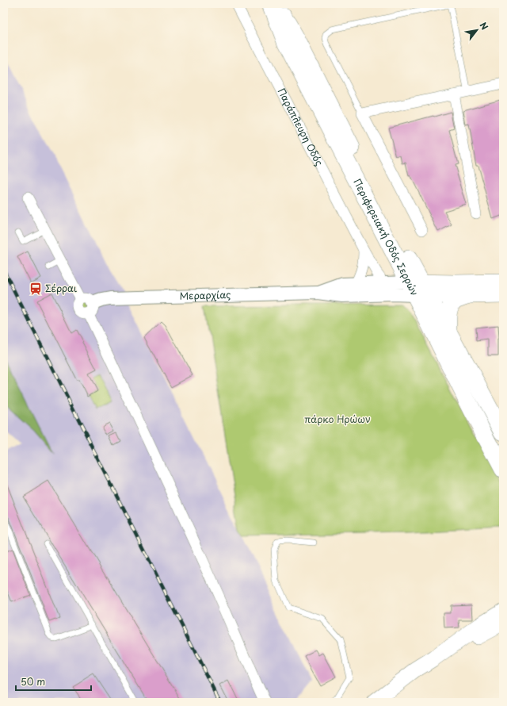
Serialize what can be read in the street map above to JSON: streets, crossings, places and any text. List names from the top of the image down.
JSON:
{
  "streets": {
    "main road": ["Περιφερειακή Οδός Σερρών", "Μεραρχίας"],
    "street": ["Παράπλευρη Οδός"]
  },
  "crossings": [
    ["Παράπλευρη Οδός", "Μεραρχίας"],
    ["Περιφερειακή Οδός Σερρών", "Μεραρχίας"]
  ],
  "parks": ["πάρκο Ηρώων"],
  "places": {
    "station": ["Σέρραι"]
  },
  "scale_bar": "50 m",
  "north": "top right"
}
